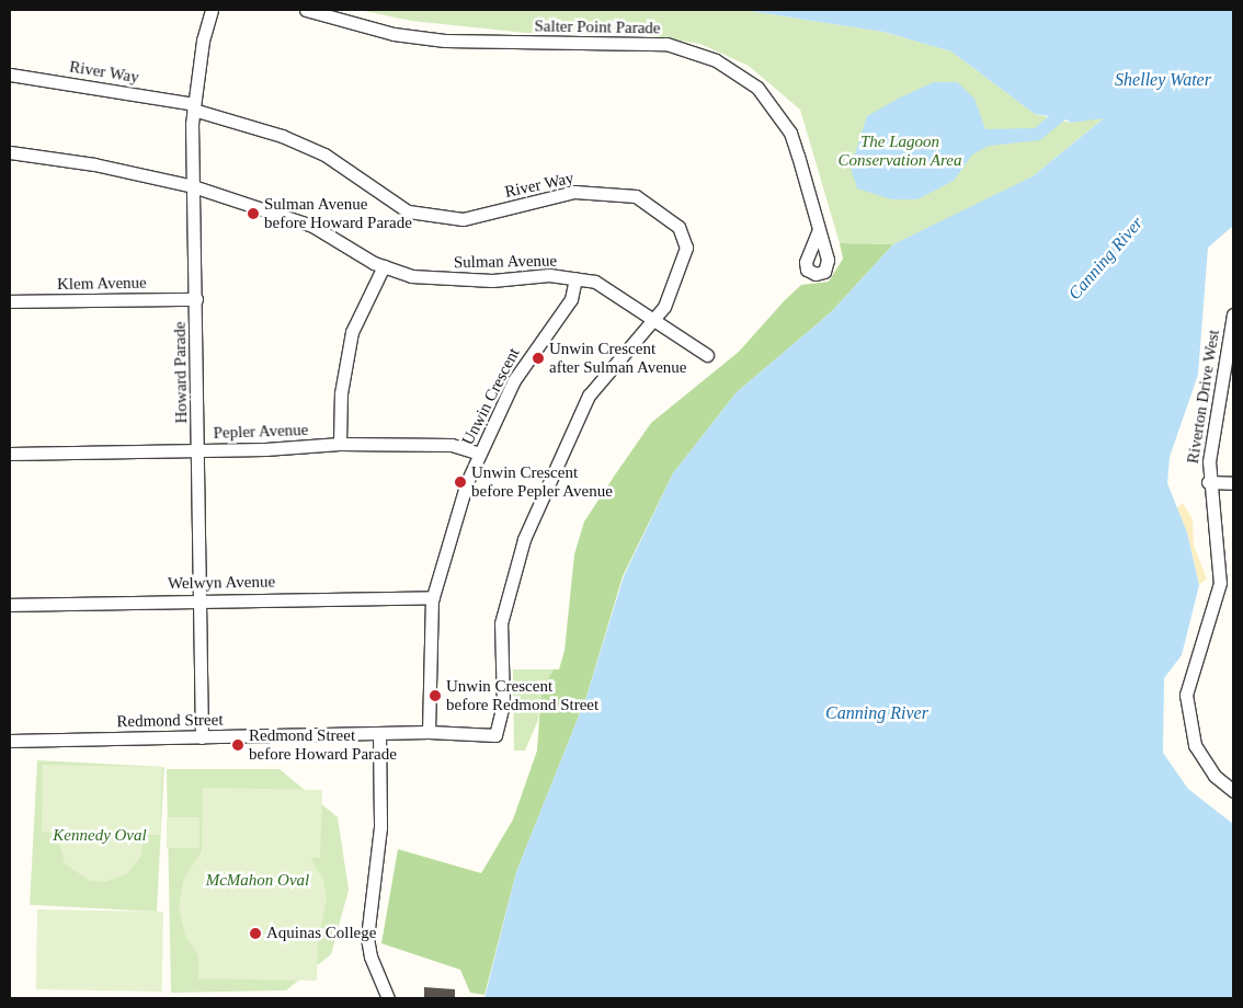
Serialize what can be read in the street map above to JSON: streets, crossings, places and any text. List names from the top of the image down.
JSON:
{
  "streets": {
    "street": [
      "Salter Point Parade",
      "River Way",
      "Sulman Avenue",
      "Klem Avenue",
      "Howard Parade",
      "Unwin Crescent",
      "Riverton Drive West",
      "Pepler Avenue",
      "Welwyn Avenue",
      "Redmond Street"
    ]
  },
  "crossings": [
    ["River Way", "Sulman Avenue"],
    ["River Way", "Howard Parade"],
    ["River Way", "Redmond Street"],
    ["Sulman Avenue", "Howard Parade"],
    ["Sulman Avenue", "Unwin Crescent"],
    ["Klem Avenue", "Howard Parade"],
    ["Howard Parade", "Pepler Avenue"],
    ["Howard Parade", "Welwyn Avenue"],
    ["Howard Parade", "Redmond Street"],
    ["Unwin Crescent", "Pepler Avenue"],
    ["Unwin Crescent", "Welwyn Avenue"],
    ["Unwin Crescent", "Redmond Street"]
  ],
  "water": ["Shelley Water", "Canning River"],
  "parks": ["The Lagoon Conservation Area", "Kennedy Oval", "McMahon Oval"],
  "places": [
    "Sulman Avenue before Howard Parade",
    "Unwin Crescent after Sulman Avenue",
    "Unwin Crescent before Pepler Avenue",
    "Unwin Crescent before Redmond Street",
    "Redmond Street before Howard Parade",
    "Aquinas College"
  ]
}
